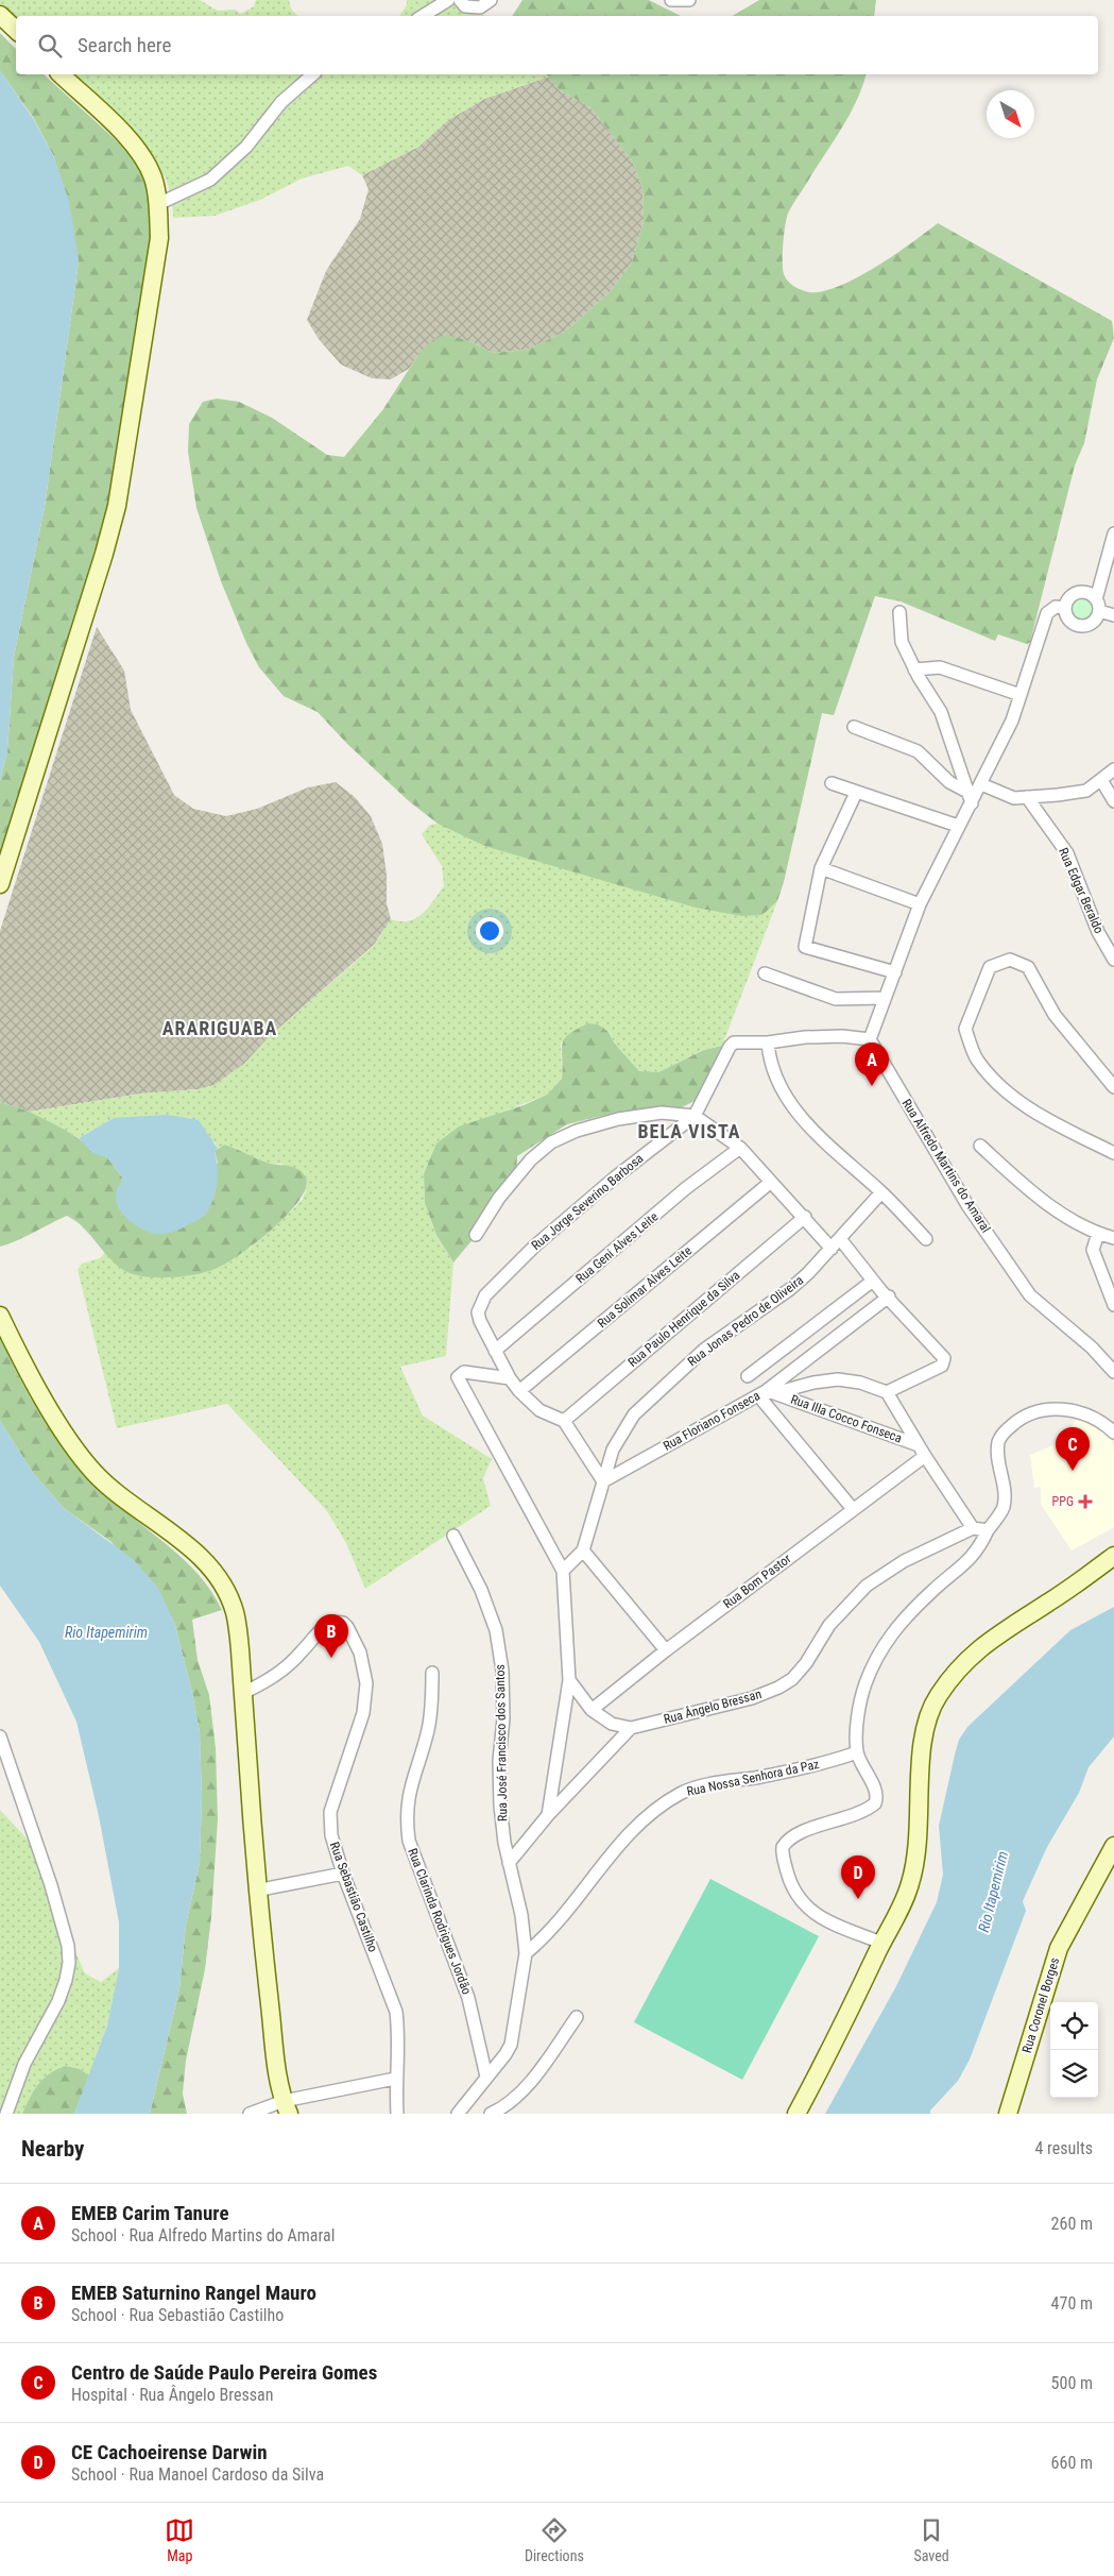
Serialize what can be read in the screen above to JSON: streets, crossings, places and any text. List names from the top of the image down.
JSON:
{
  "streets": {
    "street": [
      "Rua Edgar Beraldo",
      "Rua Alfredo Martins do Amaral",
      "Rua Jorge Severino Barbosa",
      "Rua Geni Alves Leite",
      "Rua Solimar Alves Leite",
      "Rua Paulo Henrique da Silva",
      "Rua Jonas Pedro de Oliveira",
      "Rua Illa Cocco Fonseca",
      "Rua Floriano Fonseca",
      "Rua Bom Pastor",
      "Rua Ângelo Bressan",
      "Rua José Francisco dos Santos",
      "Rua Nossa Senhora da Paz",
      "Rua Sebastião Castilho",
      "Rua Clarinda Rodrigues Jordão",
      "Rua Coronel Borges"
    ]
  },
  "crossings": [
    ["Rua Alfredo Martins do Amaral", "Rua Jorge Severino Barbosa"],
    ["Rua Jorge Severino Barbosa", "Rua Geni Alves Leite"],
    ["Rua Jonas Pedro de Oliveira", "Rua Floriano Fonseca"],
    ["Rua Illa Cocco Fonseca", "Rua Floriano Fonseca"],
    ["Rua Illa Cocco Fonseca", "Rua Bom Pastor"],
    ["Rua José Francisco dos Santos", "Rua Nossa Senhora da Paz"],
    ["Rua José Francisco dos Santos", "Rua Clarinda Rodrigues Jordão"]
  ],
  "districts": ["ARARIGUABA", "BELA VISTA"],
  "water": ["Rio Itapemirim"],
  "places": {
    "health": ["PPG"]
  },
  "north": "bottom right",
  "page": {
    "search": "Search here",
    "pins": [
      "A",
      "C",
      "B",
      "D"
    ],
    "heading": ["Nearby", "4 results"],
    "list": [
      {
        "mark": "A",
        "name": "EMEB Carim Tanure",
        "note": "School · Rua Alfredo Martins do Amaral",
        "value": "260 m"
      },
      {
        "mark": "B",
        "name": "EMEB Saturnino Rangel Mauro",
        "note": "School · Rua Sebastião Castilho",
        "value": "470 m"
      },
      {
        "mark": "C",
        "name": "Centro de Saúde Paulo Pereira Gomes",
        "note": "Hospital · Rua Ângelo Bressan",
        "value": "500 m"
      },
      {
        "mark": "D",
        "name": "CE Cachoeirense Darwin",
        "note": "School · Rua Manoel Cardoso da Silva",
        "value": "660 m"
      }
    ],
    "nav": ["Map", "Directions", "Saved"]
  }
}
